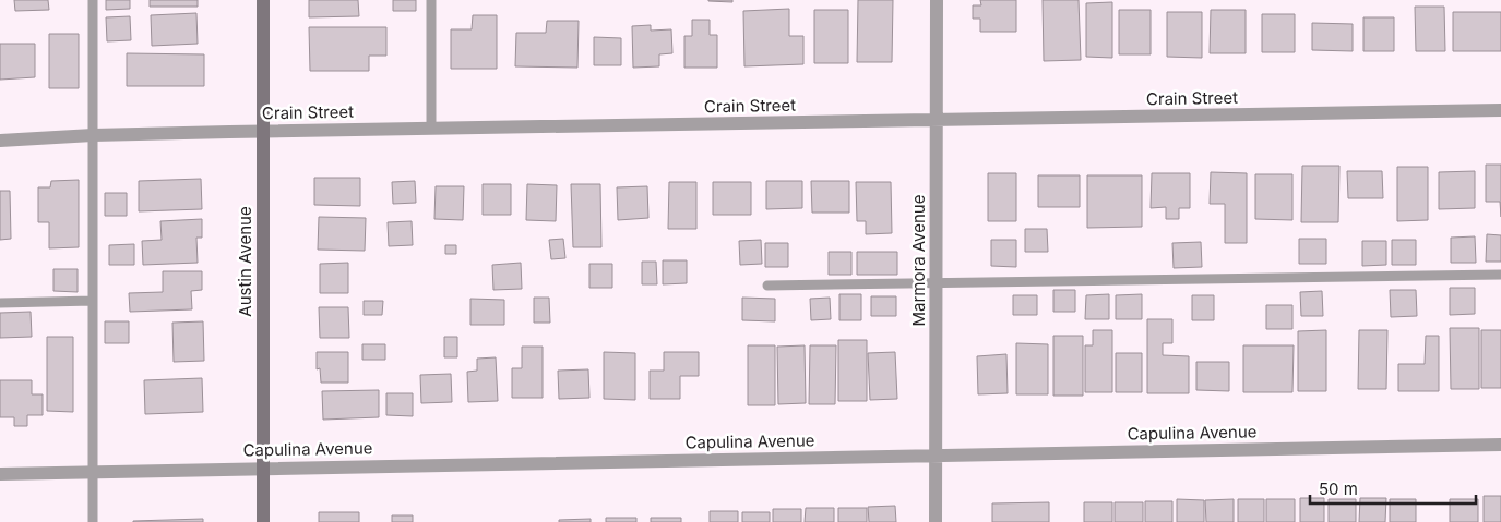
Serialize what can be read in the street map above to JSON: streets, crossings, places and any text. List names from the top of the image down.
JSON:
{
  "streets": {
    "street": [
      "Crain Street",
      "Marmora Avenue",
      "Austin Avenue",
      "Capulina Avenue"
    ]
  },
  "crossings": [
    ["Crain Street", "Marmora Avenue"],
    ["Crain Street", "Austin Avenue"],
    ["Marmora Avenue", "Capulina Avenue"],
    ["Austin Avenue", "Capulina Avenue"]
  ],
  "scale_bar": "50 m"
}
